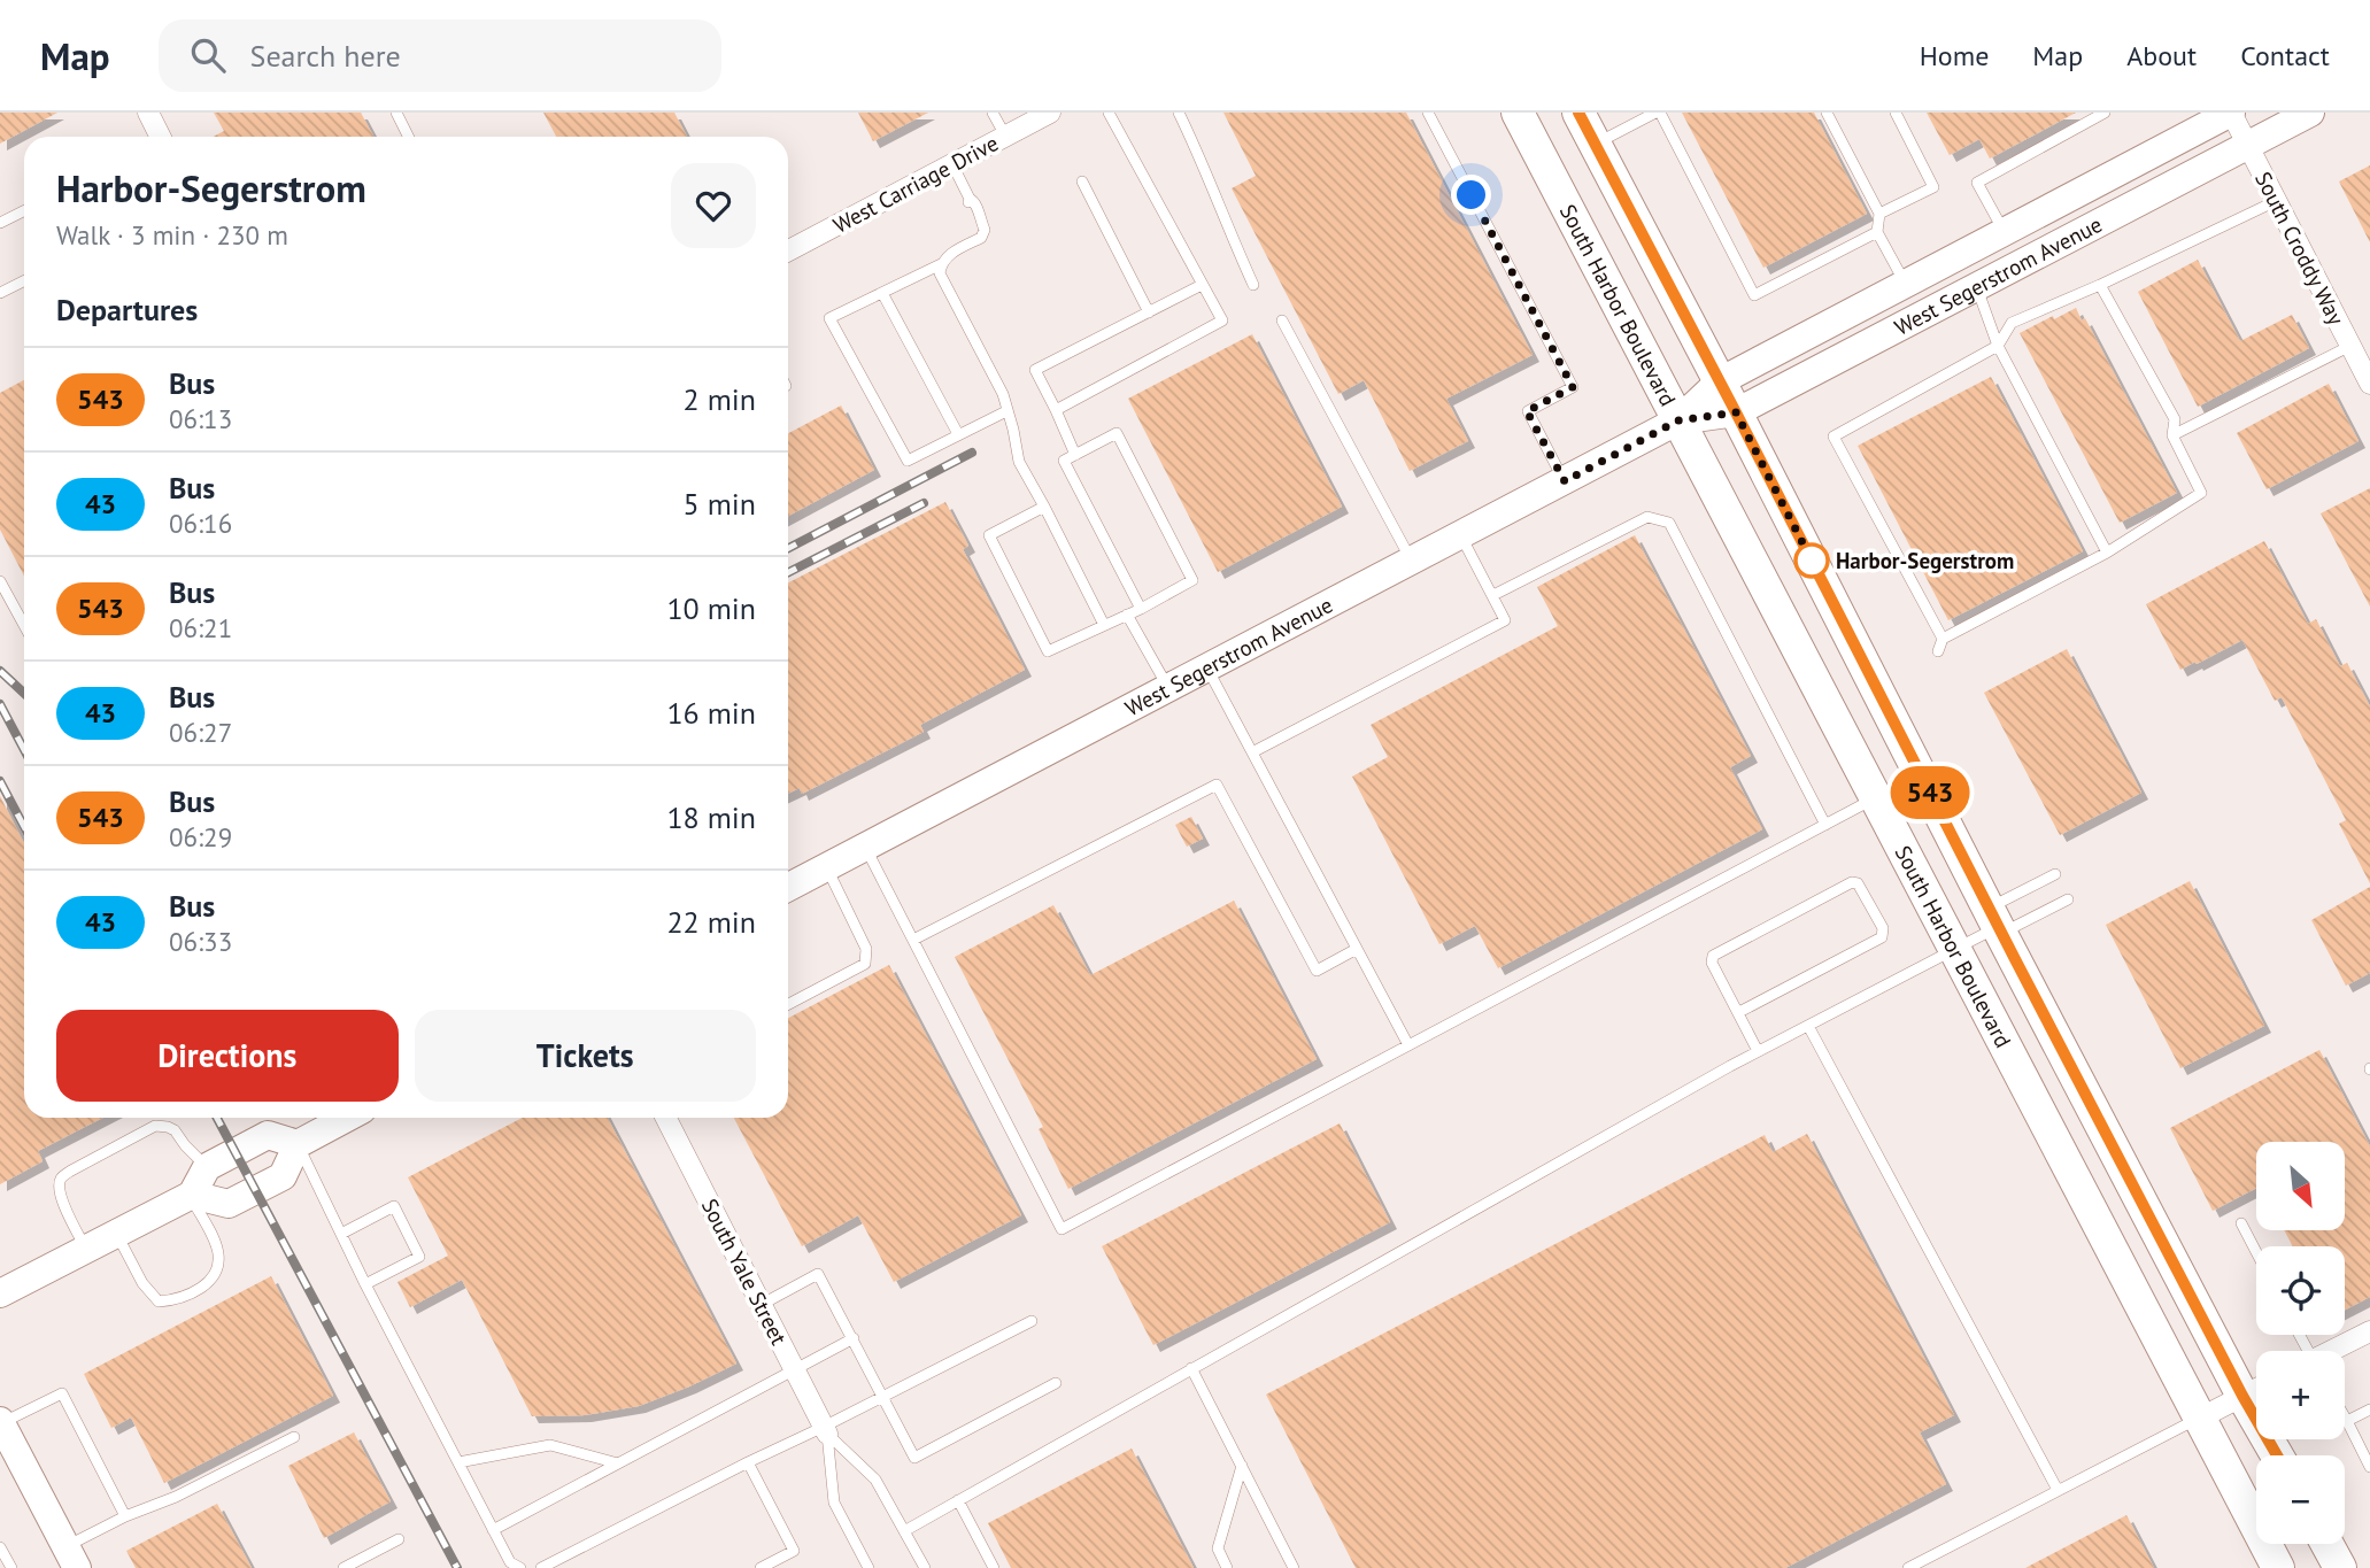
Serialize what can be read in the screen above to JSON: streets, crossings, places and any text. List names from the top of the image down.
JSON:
{
  "streets": {
    "main road": ["West Segerstrom Avenue", "South Harbor Boulevard"],
    "street": ["West Carriage Drive", "South Croddy Way", "South Yale Street"]
  },
  "crossings": [
    ["South Croddy Way", "West Segerstrom Avenue"],
    ["West Segerstrom Avenue", "South Harbor Boulevard"]
  ],
  "places": ["Harbor-Segerstrom"],
  "lines": ["bus line 543"],
  "north": "bottom right",
  "page": {
    "header": "Map",
    "search": "Search here",
    "nav": [
      "Home",
      "Map",
      "About",
      "Contact"
    ],
    "on_map": "543",
    "heading": [
      ["Harbor-Segerstrom", "Walk · 3 min · 230 m"],
      "Departures"
    ],
    "list": [
      {
        "mark": "543",
        "name": "Bus",
        "note": "06:13",
        "value": "2 min"
      },
      {
        "mark": "43",
        "name": "Bus",
        "note": "06:16",
        "value": "5 min"
      },
      {
        "mark": "543",
        "name": "Bus",
        "note": "06:21",
        "value": "10 min"
      },
      {
        "mark": "43",
        "name": "Bus",
        "note": "06:27",
        "value": "16 min"
      },
      {
        "mark": "543",
        "name": "Bus",
        "note": "06:29",
        "value": "18 min"
      },
      {
        "mark": "43",
        "name": "Bus",
        "note": "06:33",
        "value": "22 min"
      }
    ],
    "buttons": ["Directions", "Tickets"],
    "map_buttons": ["+", "−"]
  }
}
